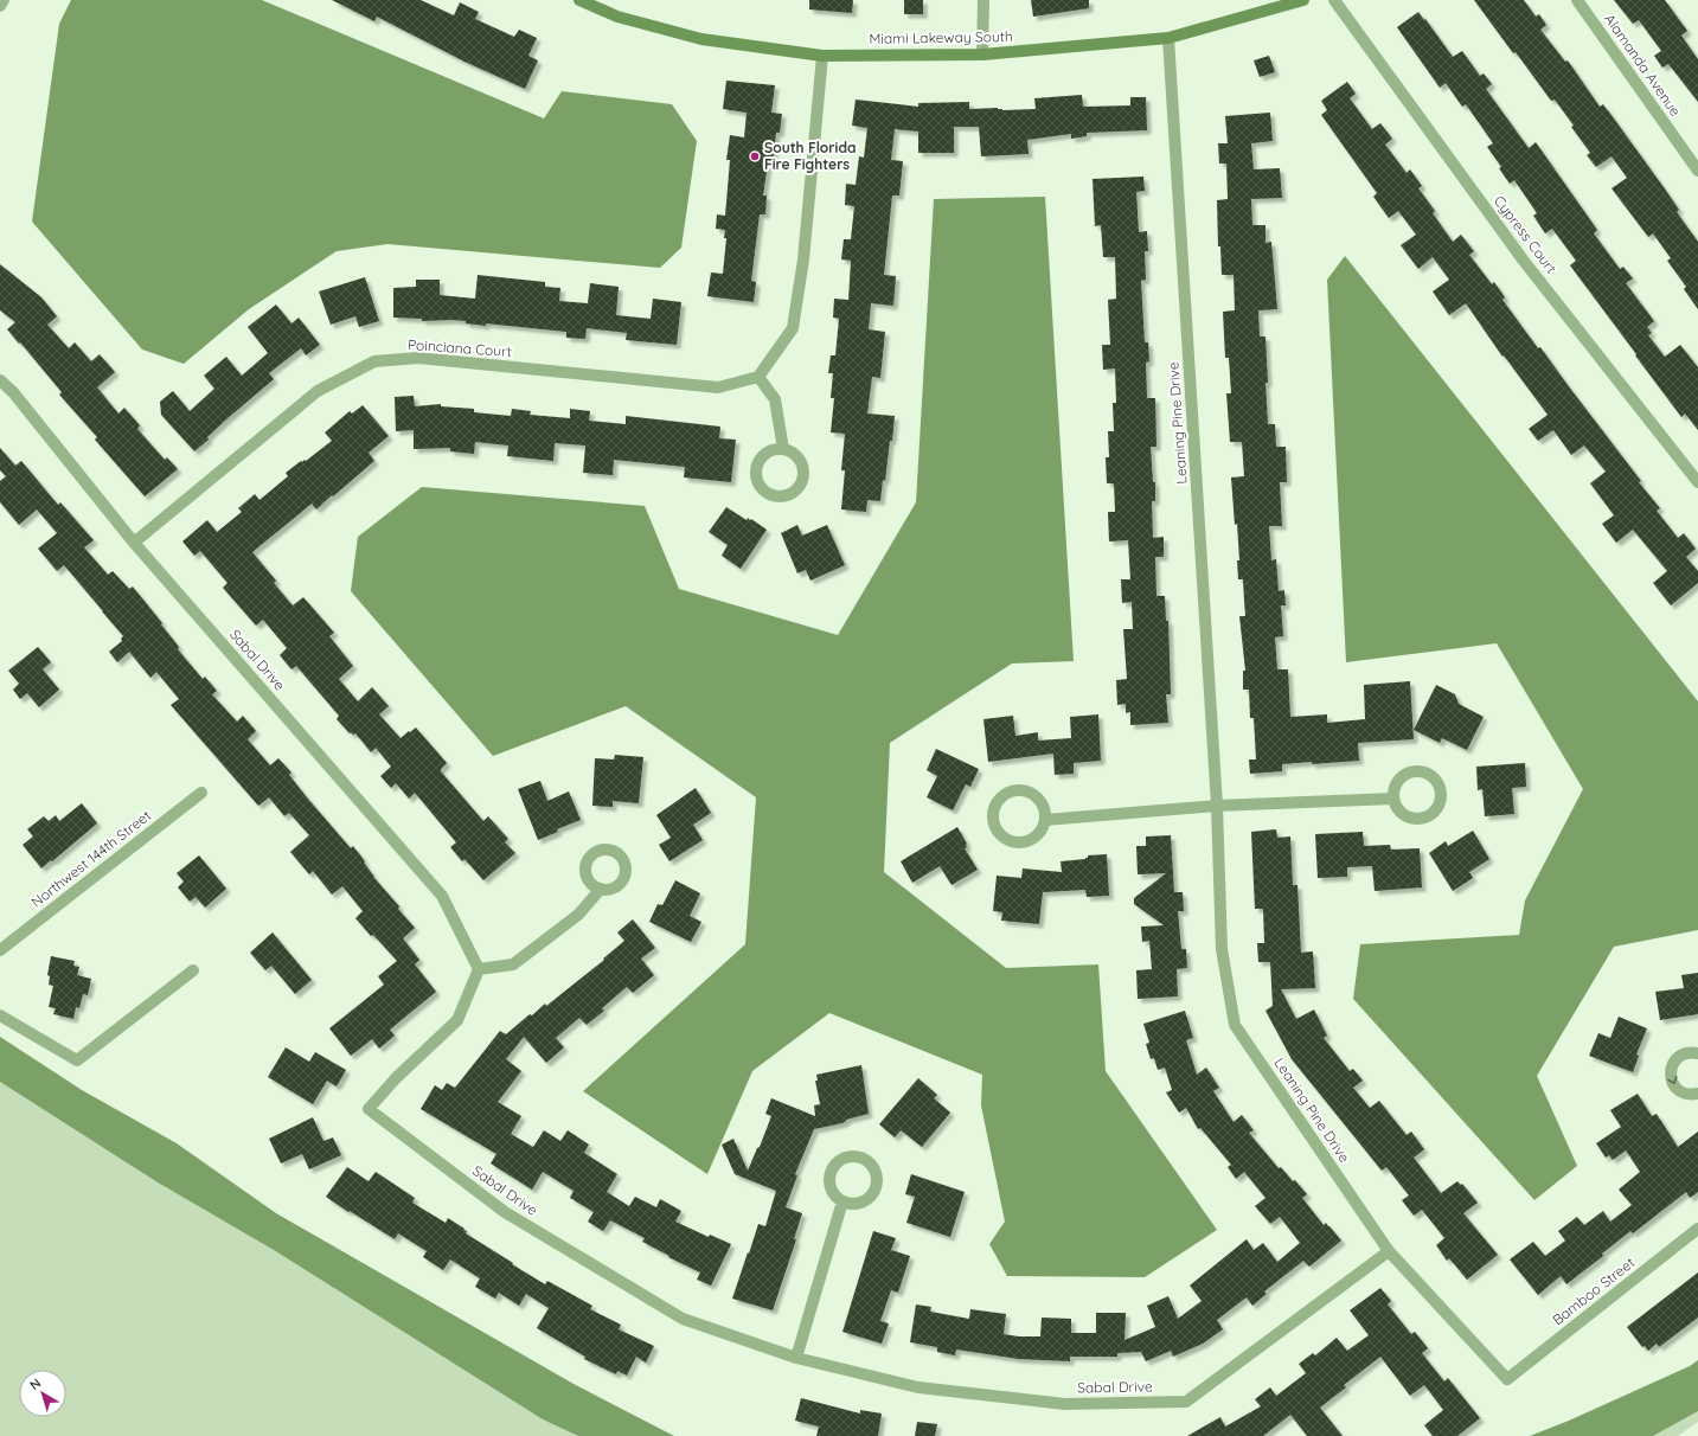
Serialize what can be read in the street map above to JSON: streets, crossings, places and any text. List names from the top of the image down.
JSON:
{
  "streets": {
    "street": [
      "Miami Lakeway South",
      "Alamanda Avenue",
      "Cypress Court",
      "Poinciana Court",
      "Leaning Pine Drive",
      "Sabal Drive",
      "Northwest 144th Street",
      "Bamboo Street"
    ]
  },
  "crossings": [
    ["Miami Lakeway South", "Leaning Pine Drive"],
    ["Poinciana Court", "Sabal Drive"],
    ["Leaning Pine Drive", "Sabal Drive"],
    ["Leaning Pine Drive", "Bamboo Street"]
  ],
  "places": ["South Florida Fire Fighters"],
  "north": "top left"
}
